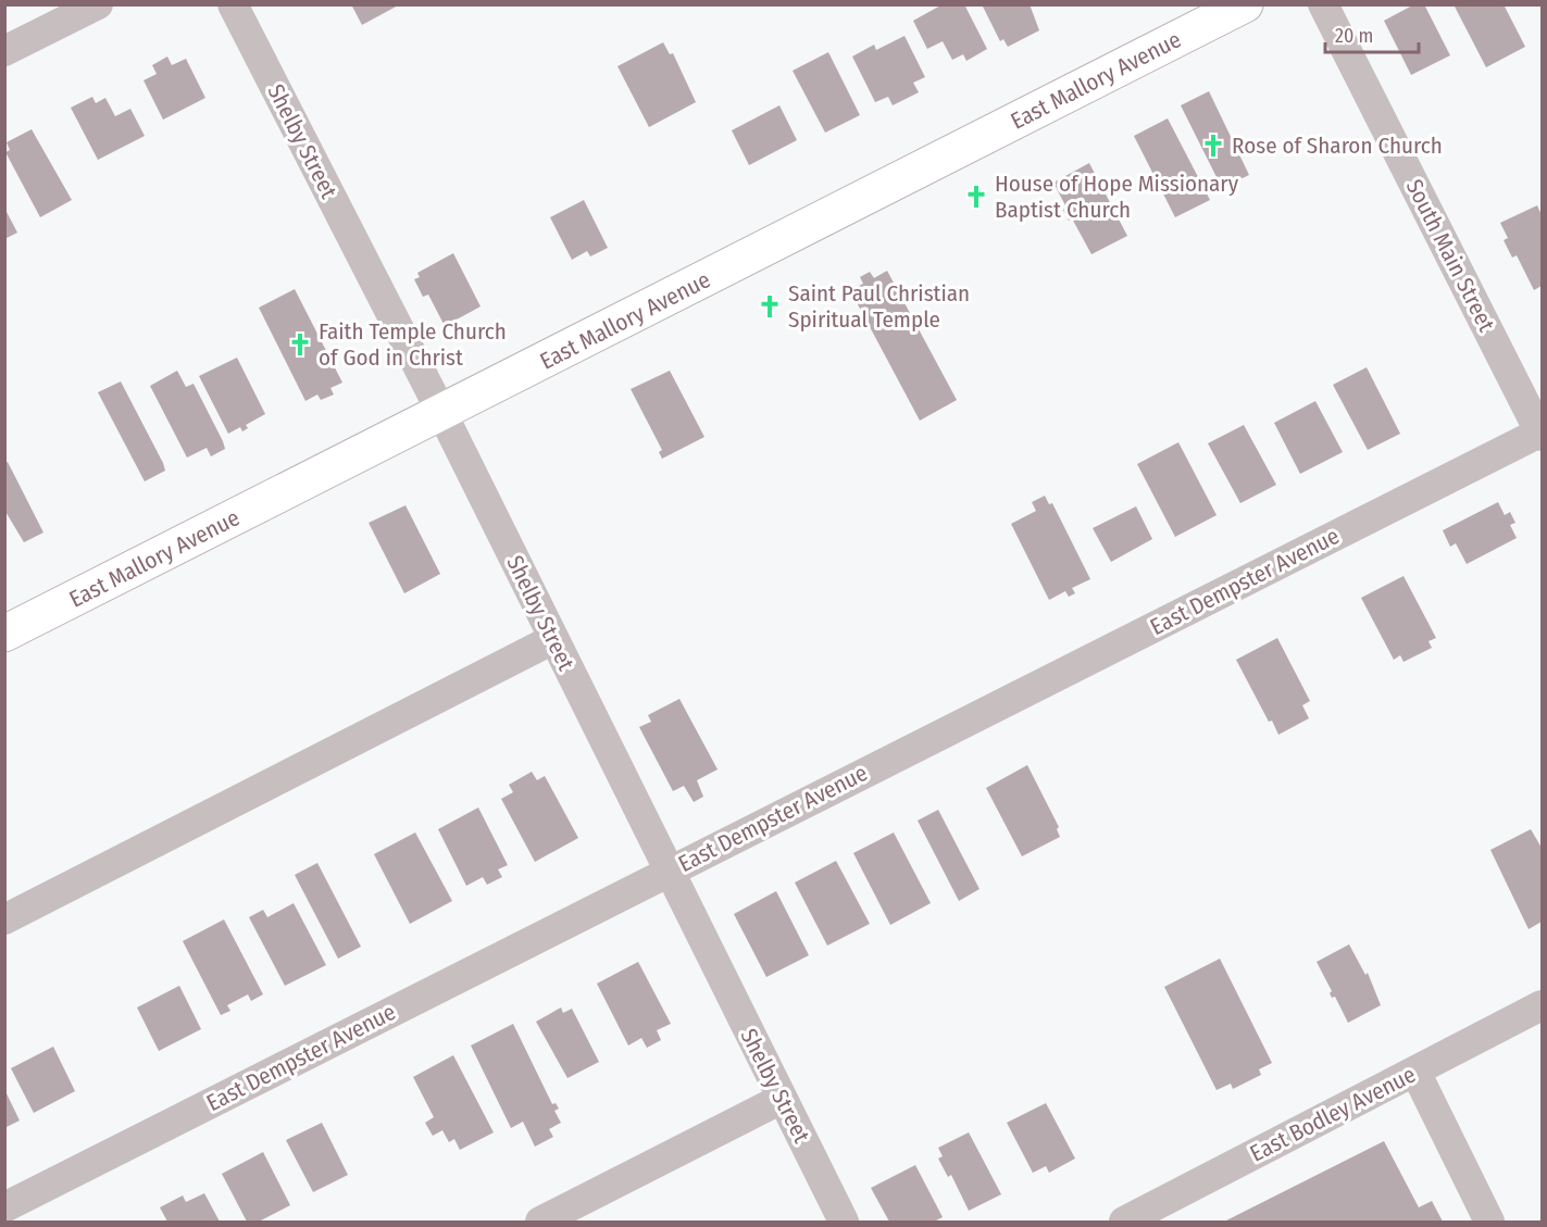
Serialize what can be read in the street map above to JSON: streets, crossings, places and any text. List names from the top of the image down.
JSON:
{
  "streets": {
    "main road": ["East Mallory Avenue"],
    "street": [
      "Shelby Street",
      "South Main Street",
      "East Dempster Avenue",
      "East Bodley Avenue"
    ]
  },
  "crossings": [
    ["East Mallory Avenue", "Shelby Street"],
    ["Shelby Street", "East Dempster Avenue"],
    ["South Main Street", "East Dempster Avenue"]
  ],
  "places": {
    "church": [
      "Rose of Sharon Church",
      "House of Hope Missionary Baptist Church",
      "Saint Paul Christian Spiritual Temple",
      "Faith Temple Church of God in Christ"
    ]
  },
  "scale_bar": "20 m"
}
